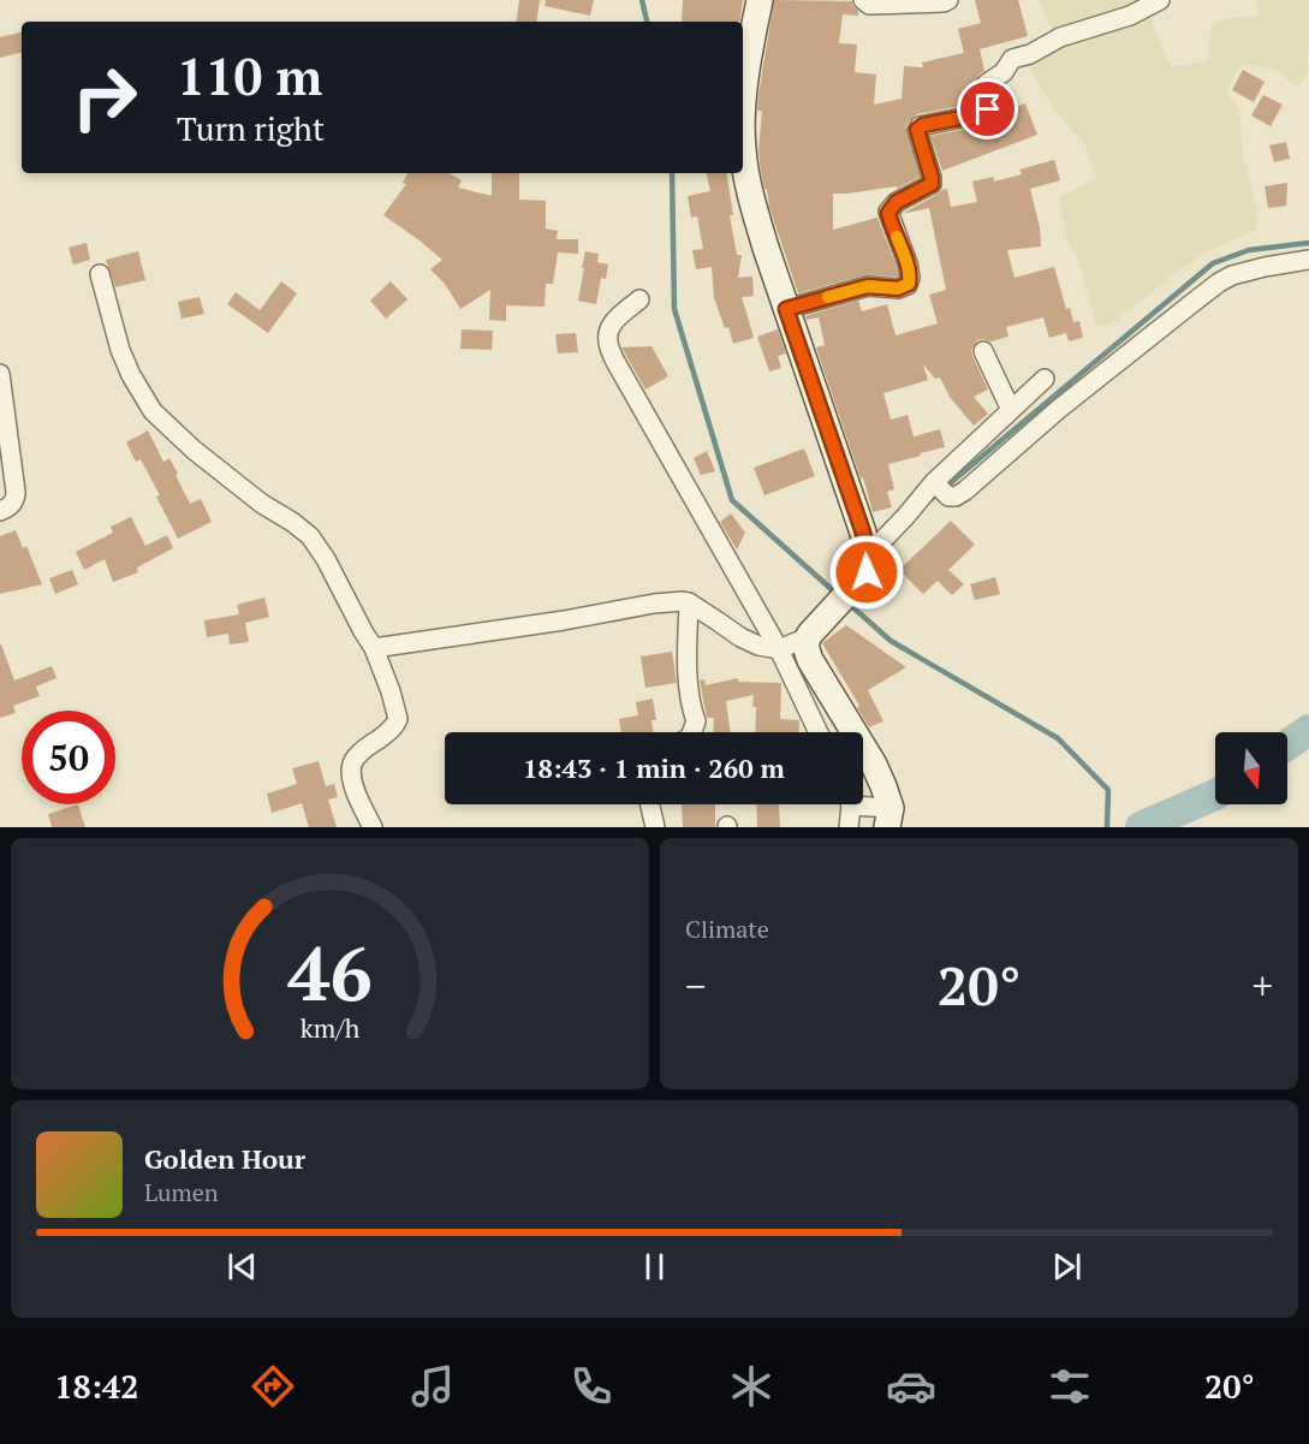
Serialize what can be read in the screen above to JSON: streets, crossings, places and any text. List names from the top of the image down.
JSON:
{
  "north": "bottom",
  "page": {
    "turn": ["110 m", "Turn right"],
    "limit": "50",
    "trip": "18:43 · 1 min · 260 m",
    "tile": "Climate",
    "heat": ["−", "20°", "+"],
    "song": ["Golden Hour", "Lumen"],
    "tabs": ["18:42", "20°"],
    "gauge": ["46", "km/h"]
  }
}
